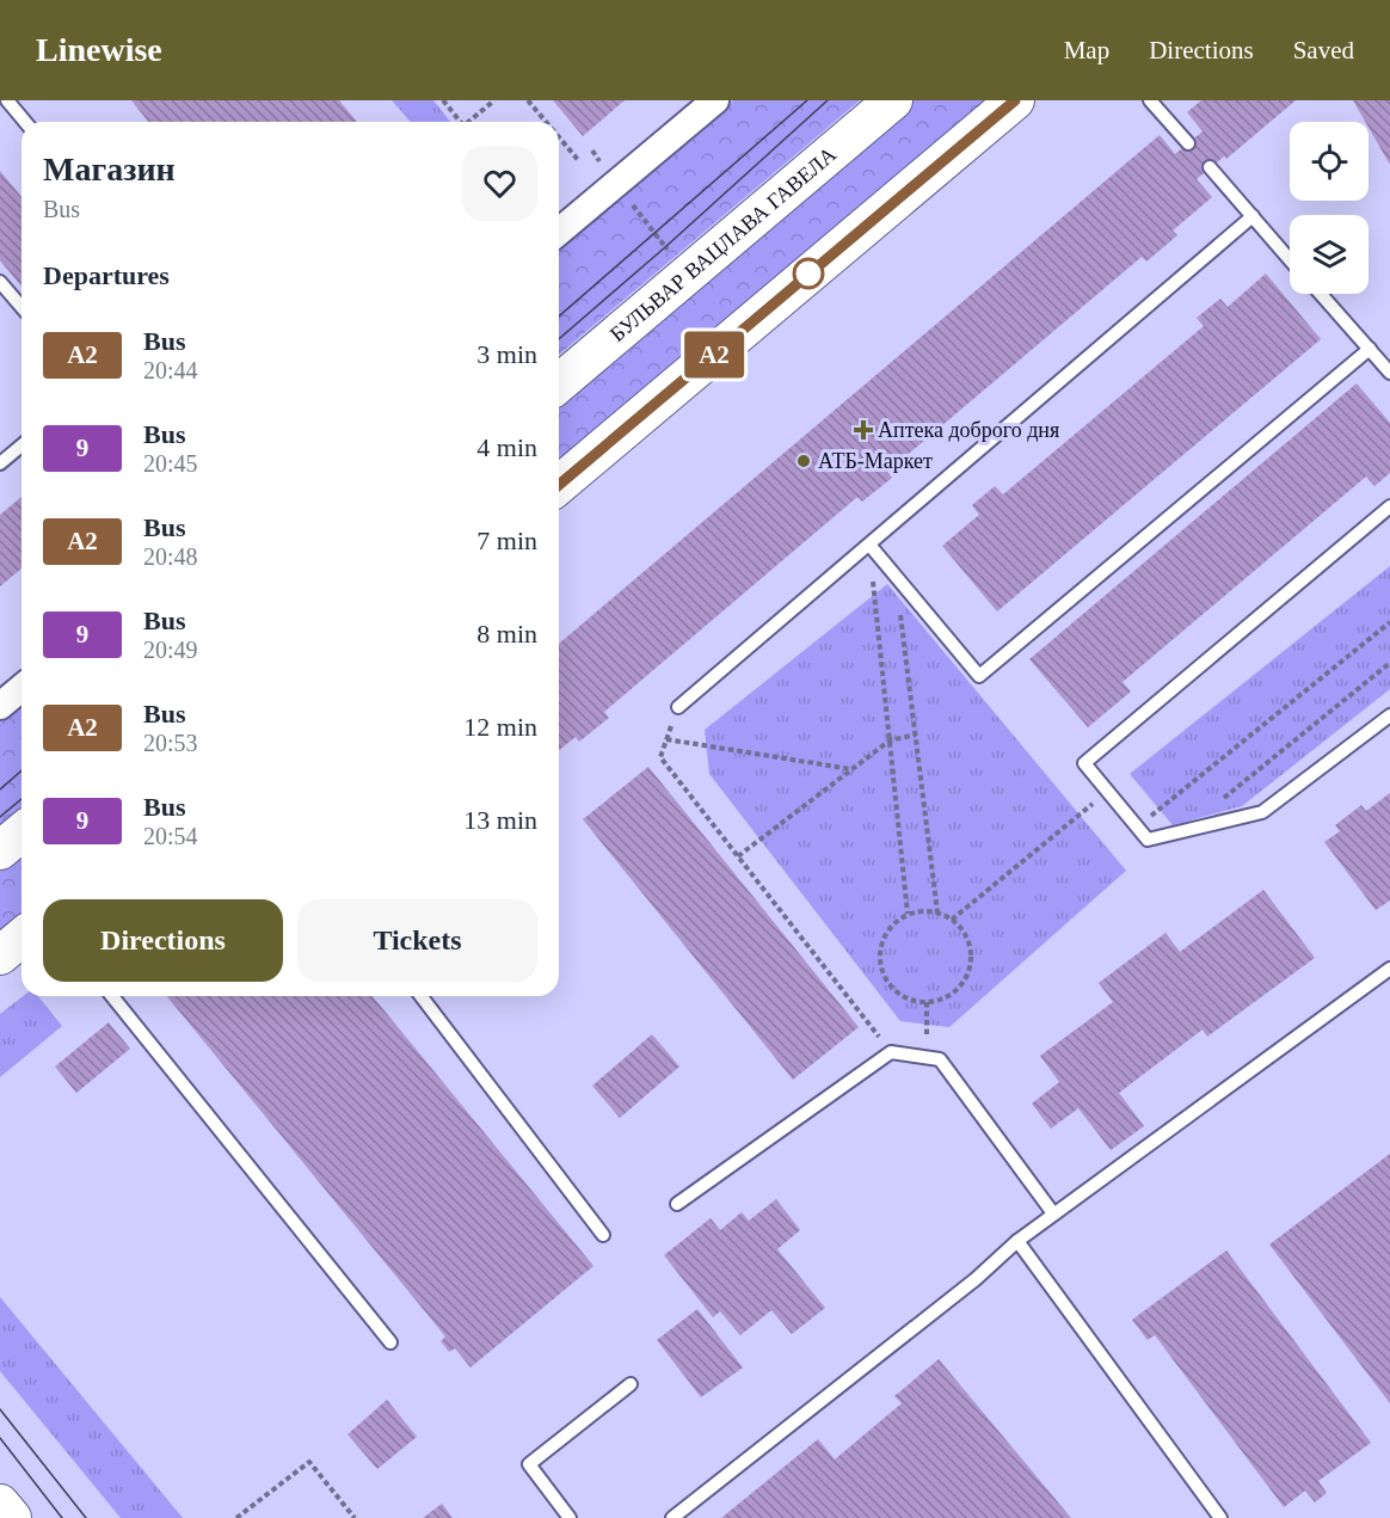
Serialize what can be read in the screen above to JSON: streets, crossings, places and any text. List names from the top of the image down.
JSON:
{
  "streets": {
    "main road": ["БУЛЬВАР ВАЦЛАВА ГАВЕЛА"]
  },
  "places": {
    "health": ["Аптека доброго дня"],
    "other": ["АТБ-Маркет"]
  },
  "lines": ["bus line А2"],
  "page": {
    "header": "Linewise",
    "nav": ["Map", "Directions", "Saved"],
    "on_map": "А2",
    "heading": [
      ["Магазин", "Bus"],
      "Departures"
    ],
    "list": [
      {
        "mark": "А2",
        "name": "Bus",
        "note": "20:44",
        "value": "3 min"
      },
      {
        "mark": "9",
        "name": "Bus",
        "note": "20:45",
        "value": "4 min"
      },
      {
        "mark": "А2",
        "name": "Bus",
        "note": "20:48",
        "value": "7 min"
      },
      {
        "mark": "9",
        "name": "Bus",
        "note": "20:49",
        "value": "8 min"
      },
      {
        "mark": "А2",
        "name": "Bus",
        "note": "20:53",
        "value": "12 min"
      },
      {
        "mark": "9",
        "name": "Bus",
        "note": "20:54",
        "value": "13 min"
      }
    ],
    "buttons": ["Directions", "Tickets"]
  }
}
